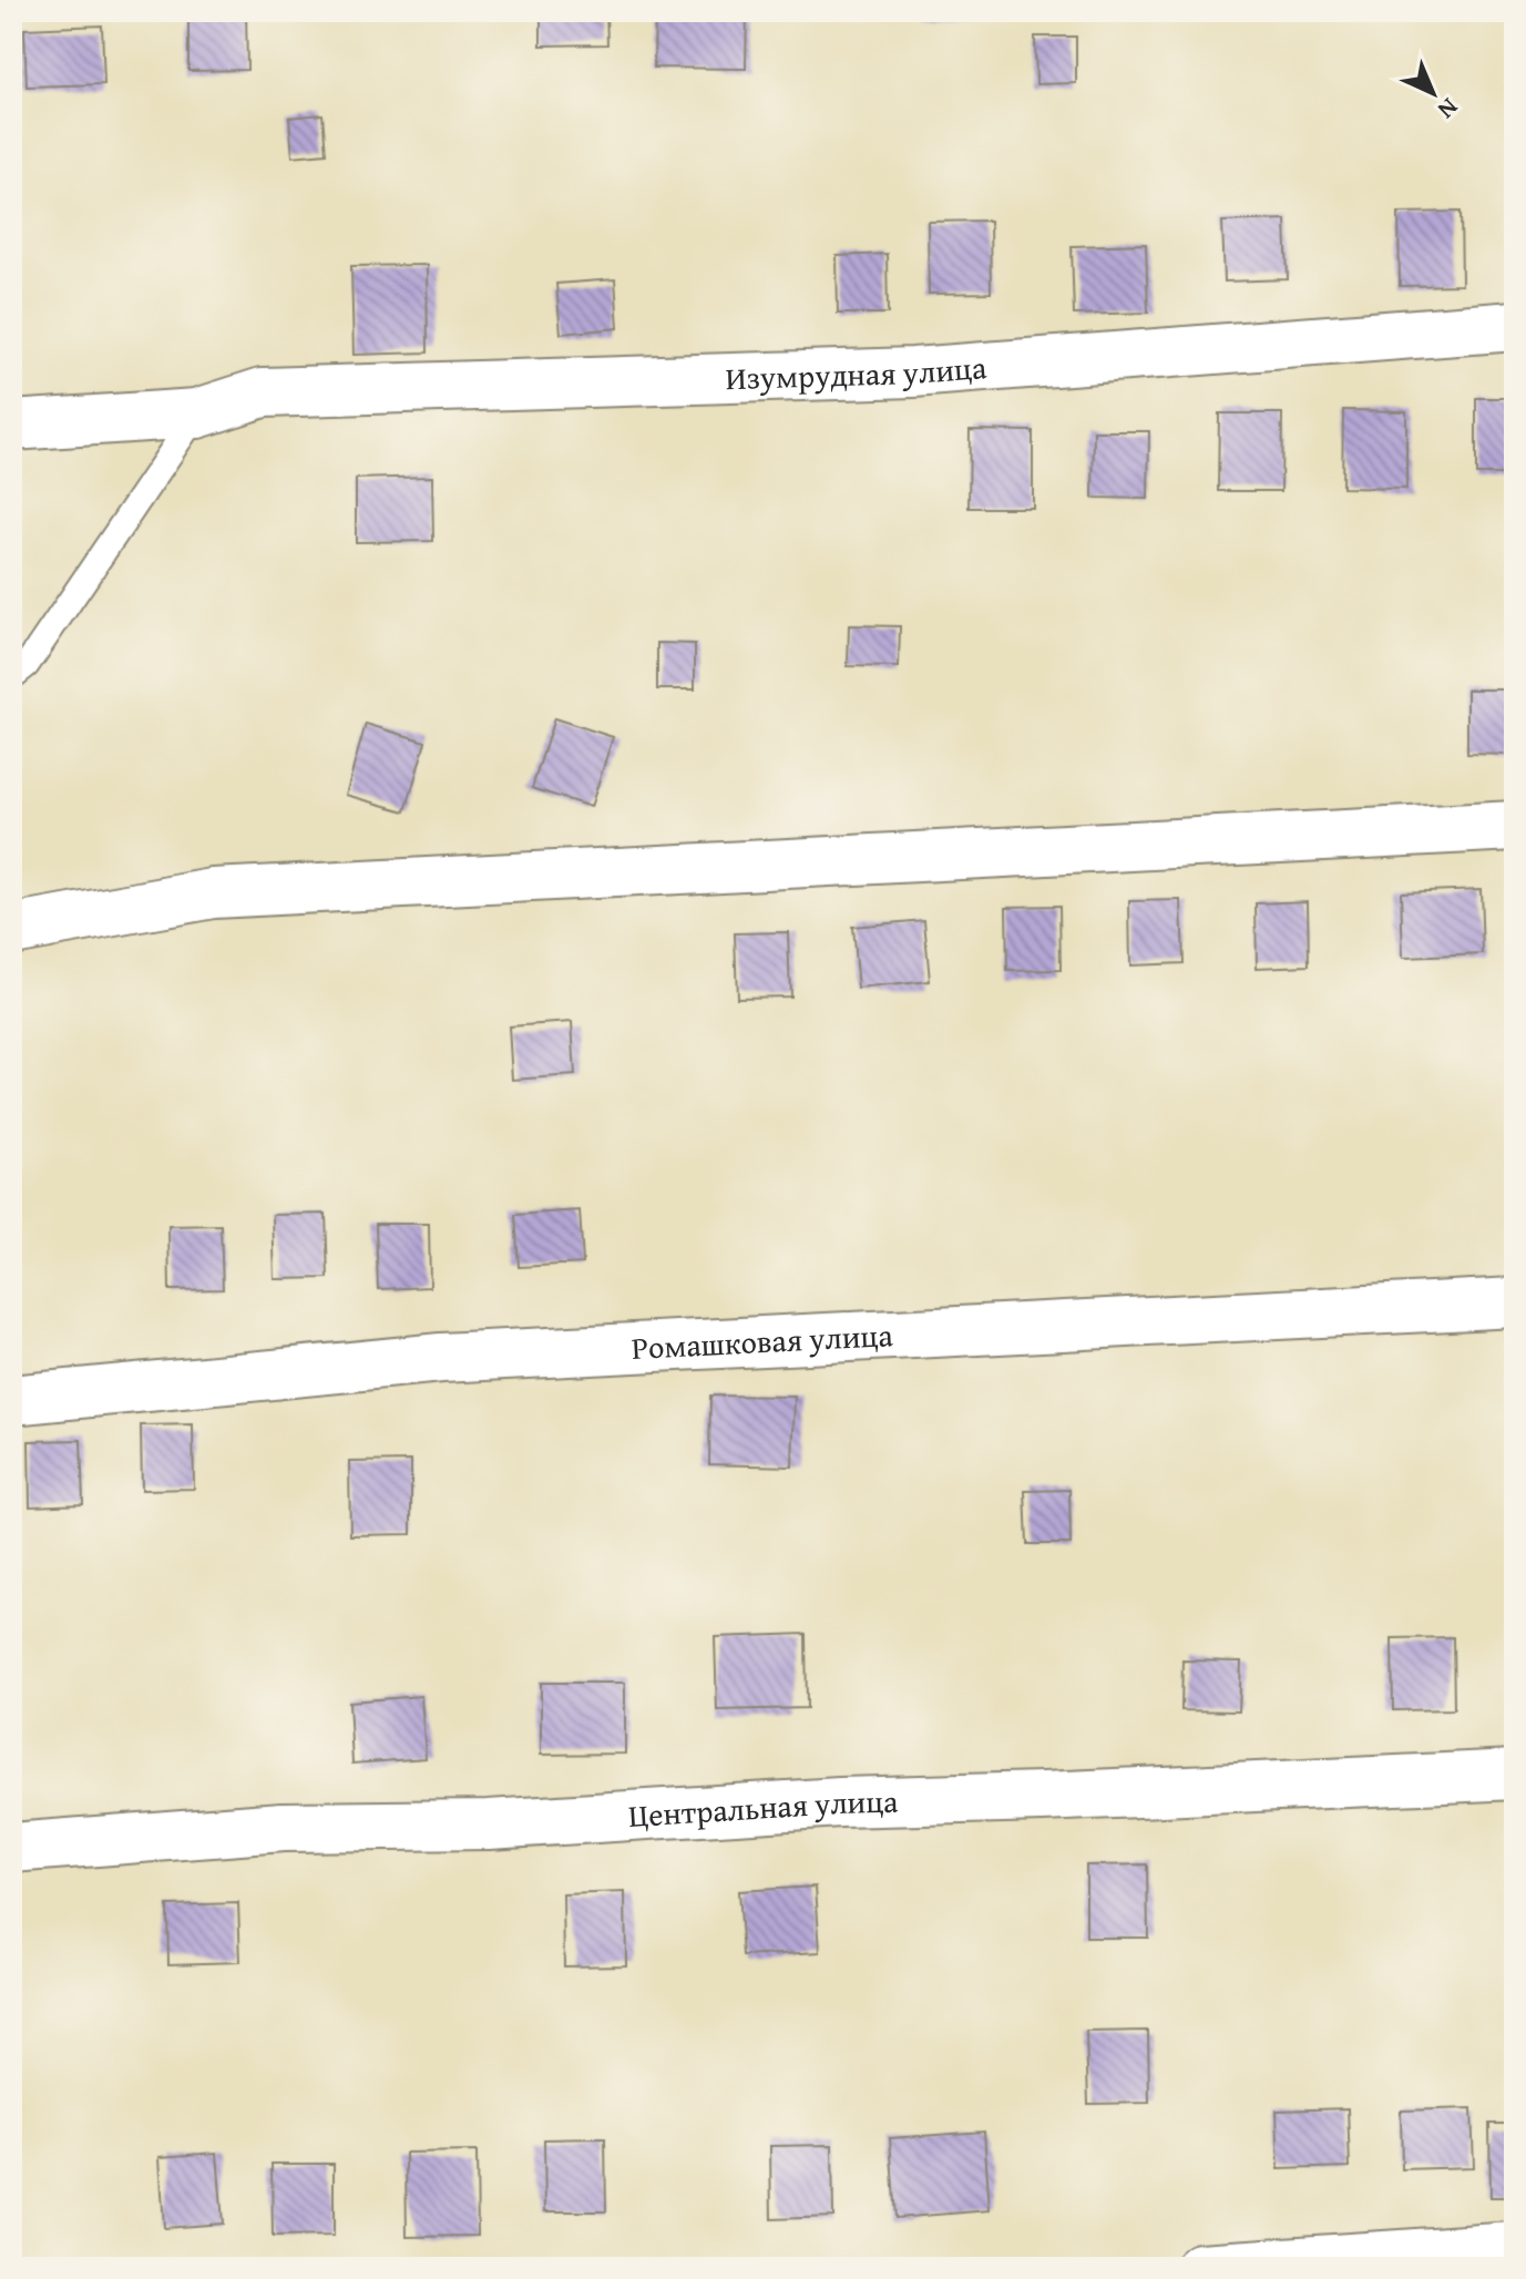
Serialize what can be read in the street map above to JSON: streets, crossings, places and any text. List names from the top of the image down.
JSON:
{
  "streets": {
    "street": ["Изумрудная улица", "Ромашковая улица", "Центральная улица"]
  },
  "north": "bottom right"
}
